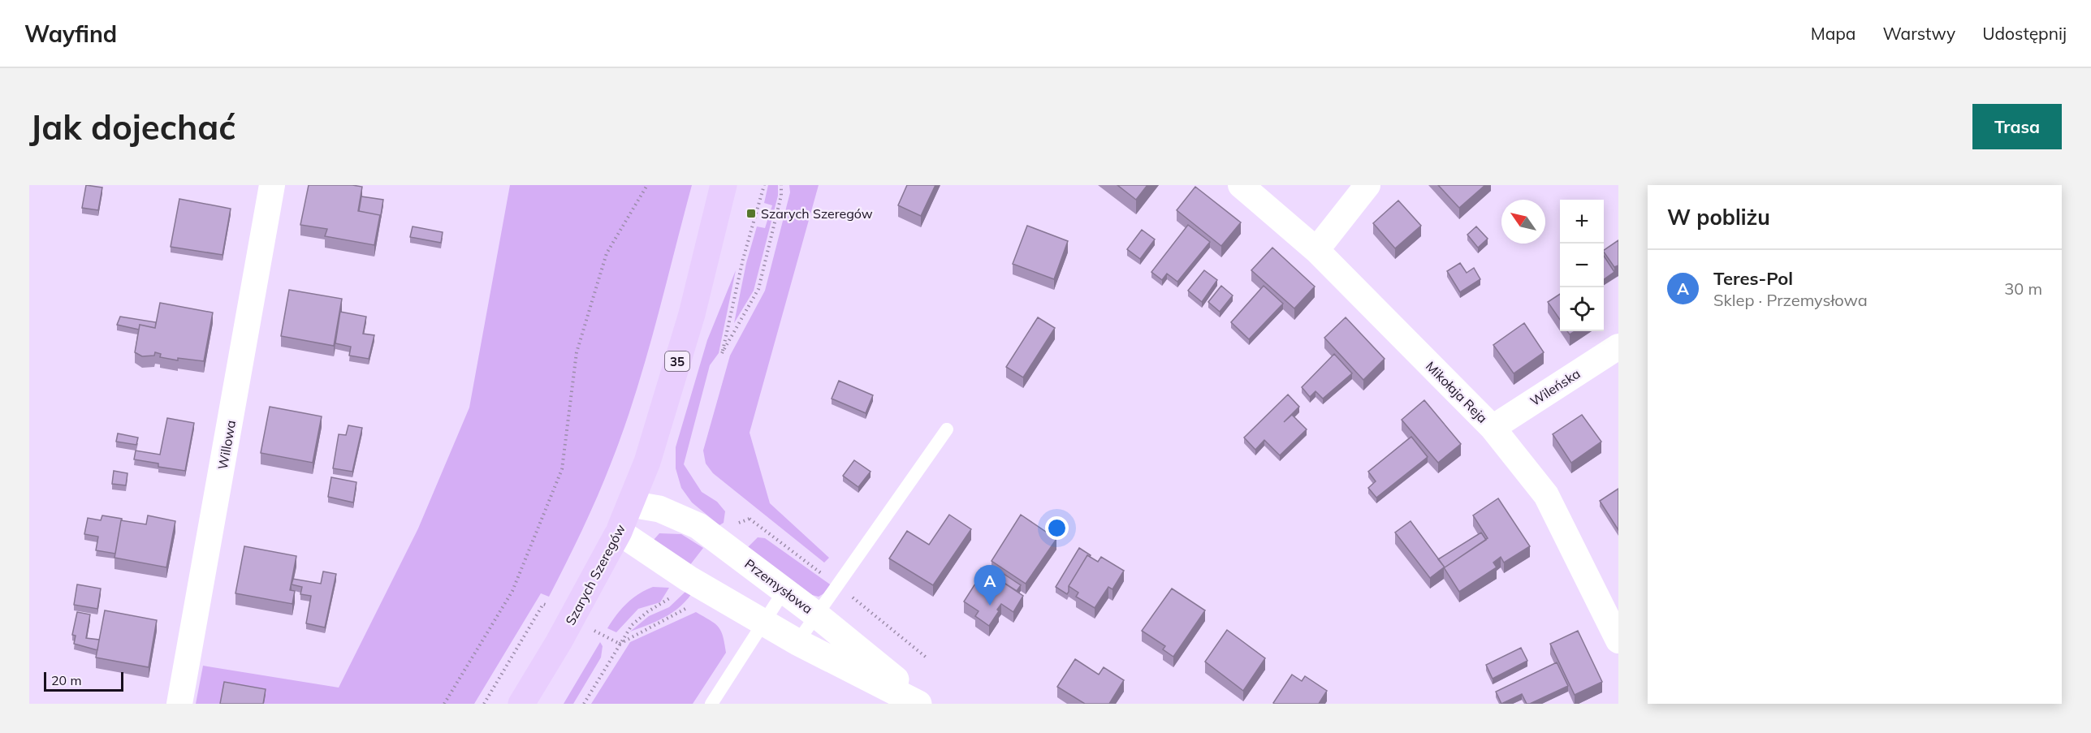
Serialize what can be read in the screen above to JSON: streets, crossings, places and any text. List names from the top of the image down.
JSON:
{
  "streets": {
    "main road": ["35", "Szarych Szeregów", "Przemysłowa"],
    "street": ["Wileńska", "Mikołaja Reja", "Willowa"]
  },
  "crossings": [
    ["Wileńska", "Mikołaja Reja"],
    ["Szarych Szeregów", "Przemysłowa"]
  ],
  "places": {
    "transit": ["Szarych Szeregów"]
  },
  "scale_bar": "20 m",
  "north": "top left",
  "page": {
    "header": "Wayfind",
    "nav": ["Mapa", "Warstwy", "Udostępnij"],
    "buttons": "Trasa",
    "title": "Jak dojechać",
    "heading": "W pobliżu",
    "map_buttons": ["+", "−"],
    "list": [
      {
        "mark": "A",
        "name": "Teres-Pol",
        "note": "Sklep · Przemysłowa",
        "value": "30 m"
      }
    ],
    "pins": "A",
    "scale": "20 m"
  }
}
